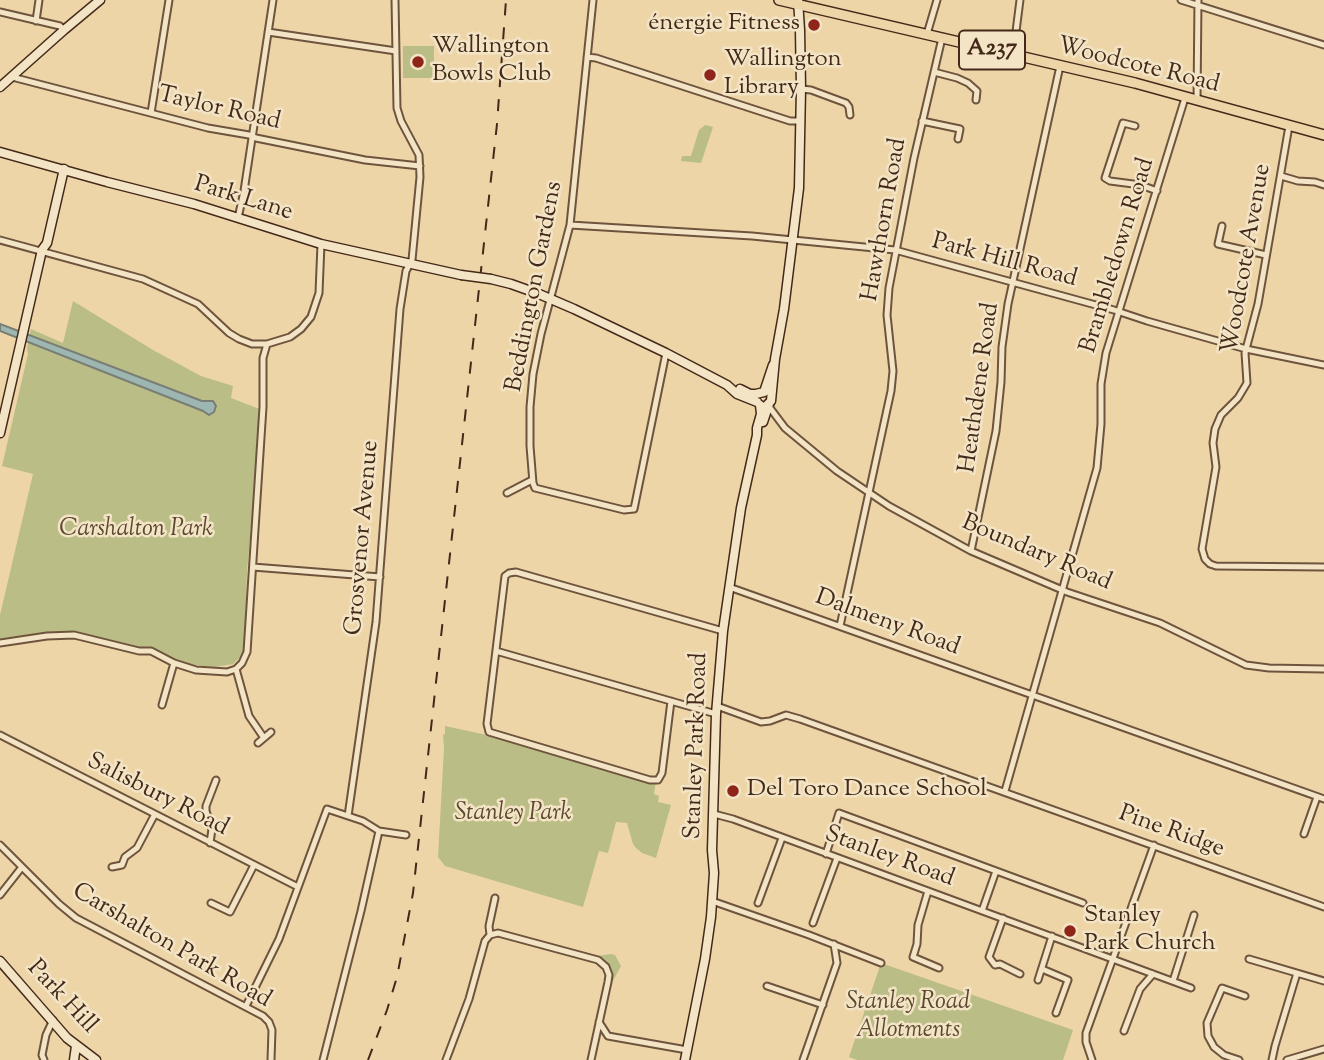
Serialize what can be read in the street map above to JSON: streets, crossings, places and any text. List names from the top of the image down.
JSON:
{
  "streets": {
    "main road": [
      "A237",
      "Woodcote Road",
      "Park Lane",
      "Stanley Park Road",
      "Park Hill"
    ],
    "street": [
      "Taylor Road",
      "Hawthorn Road",
      "Brambledown Road",
      "Woodcote Avenue",
      "Park Hill Road",
      "Beddington Gardens",
      "Heathdene Road",
      "Grosvenor Avenue",
      "Boundary Road",
      "Dalmeny Road",
      "Salisbury Road",
      "Pine Ridge",
      "Stanley Road",
      "Carshalton Park Road"
    ]
  },
  "crossings": [
    ["Woodcote Road", "Hawthorn Road"],
    ["Woodcote Road", "Brambledown Road"],
    ["Woodcote Road", "Woodcote Avenue"],
    ["Woodcote Road", "Heathdene Road"],
    ["Woodcote Road", "Stanley Park Road"],
    ["Taylor Road", "Grosvenor Avenue"],
    ["Park Lane", "Beddington Gardens"],
    ["Park Lane", "Grosvenor Avenue"],
    ["Hawthorn Road", "Park Hill Road"],
    ["Hawthorn Road", "Boundary Road"],
    ["Hawthorn Road", "Dalmeny Road"],
    ["Brambledown Road", "Park Hill Road"],
    ["Brambledown Road", "Boundary Road"],
    ["Brambledown Road", "Dalmeny Road"],
    ["Brambledown Road", "Pine Ridge"],
    ["Woodcote Avenue", "Park Hill Road"],
    ["Park Hill Road", "Beddington Gardens"],
    ["Park Hill Road", "Heathdene Road"],
    ["Park Hill Road", "Stanley Park Road"],
    ["Heathdene Road", "Boundary Road"],
    ["Boundary Road", "Stanley Park Road"],
    ["Dalmeny Road", "Stanley Park Road"],
    ["Stanley Park Road", "Pine Ridge"],
    ["Stanley Park Road", "Stanley Road"]
  ],
  "parks": ["Carshalton Park", "Stanley Park", "Stanley Road Allotments"],
  "places": [
    "énergie Fitness",
    "Wallington Bowls Club",
    "Wallington Library",
    "Del Toro Dance School",
    "Stanley Park Church"
  ]
}
